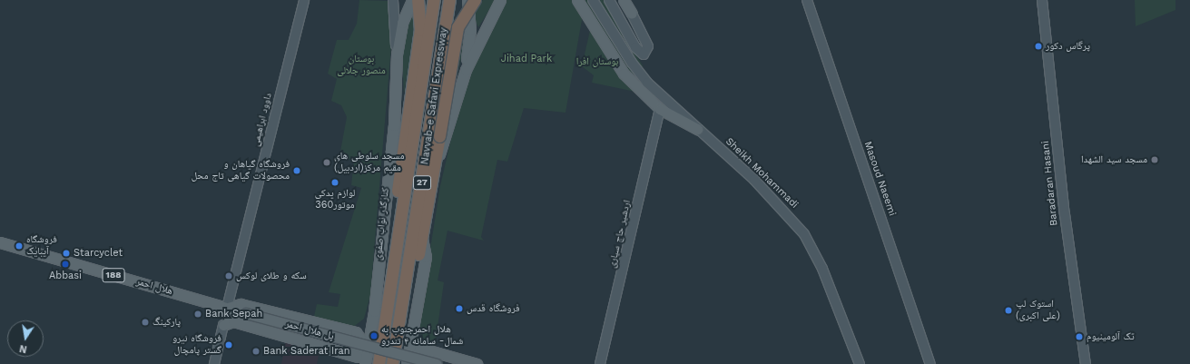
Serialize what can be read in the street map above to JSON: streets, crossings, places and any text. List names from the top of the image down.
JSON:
{
  "streets": {
    "highway": ["Navvab-e Safavi Expressway", "27"],
    "main road": [
      "کنارگذر نواب صفوی",
      "188",
      "هلال احمر",
      "پل هلال احمر"
    ],
    "street": [
      "داوود ابراهیمی",
      "Sheikh Mohammadi",
      "Masoud Naeemi",
      "Baradaran Hasani",
      "اردشیر حاج سیاری"
    ]
  },
  "crossings": [
    ["داوود ابراهیمی", "هلال احمر"],
    ["هلال احمر", "پل هلال احمر"]
  ],
  "parks": ["Jihad Park", "بوستان منصور جلالی", "بوستان افرا"],
  "places": [
    "پرگاس دکور",
    "مسجد سید الشهدا",
    "مسجد سلوطی های مقیم مرکز(اردبیل)",
    "فروشگاه گیاهان و محصولات گیاهی تاج محل",
    "لوازم یدکی موتور360",
    "فروشگاه آیبایک",
    "Starcyclet",
    "Abbasi",
    "سکه و طلای لوکس",
    "فروشگاه قدس",
    "استوک لپ (علی اکبری)",
    "Bank Sepah",
    "پارکینگ",
    "هلال احمرجنوب به شمال- سامانه ۴ تندرو",
    "تک آلومینیوم",
    "فروشگاه نیرو گستر پامچال",
    "Bank Saderat Iran"
  ],
  "north": "bottom"
}
